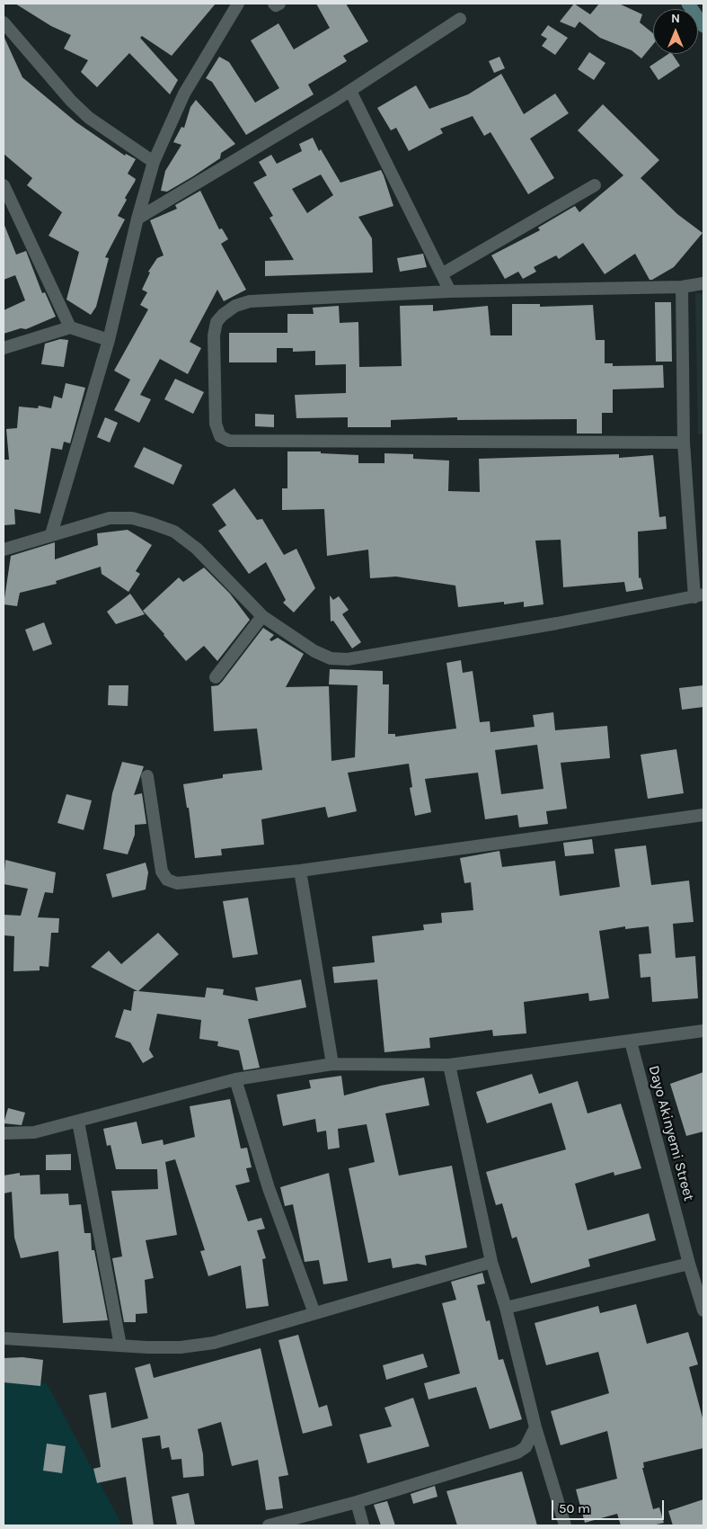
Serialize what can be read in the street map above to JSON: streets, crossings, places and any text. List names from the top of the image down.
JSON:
{
  "streets": {
    "street": ["Dayo Akinyemi Street"]
  },
  "scale_bar": "50 m",
  "north": "top"
}
